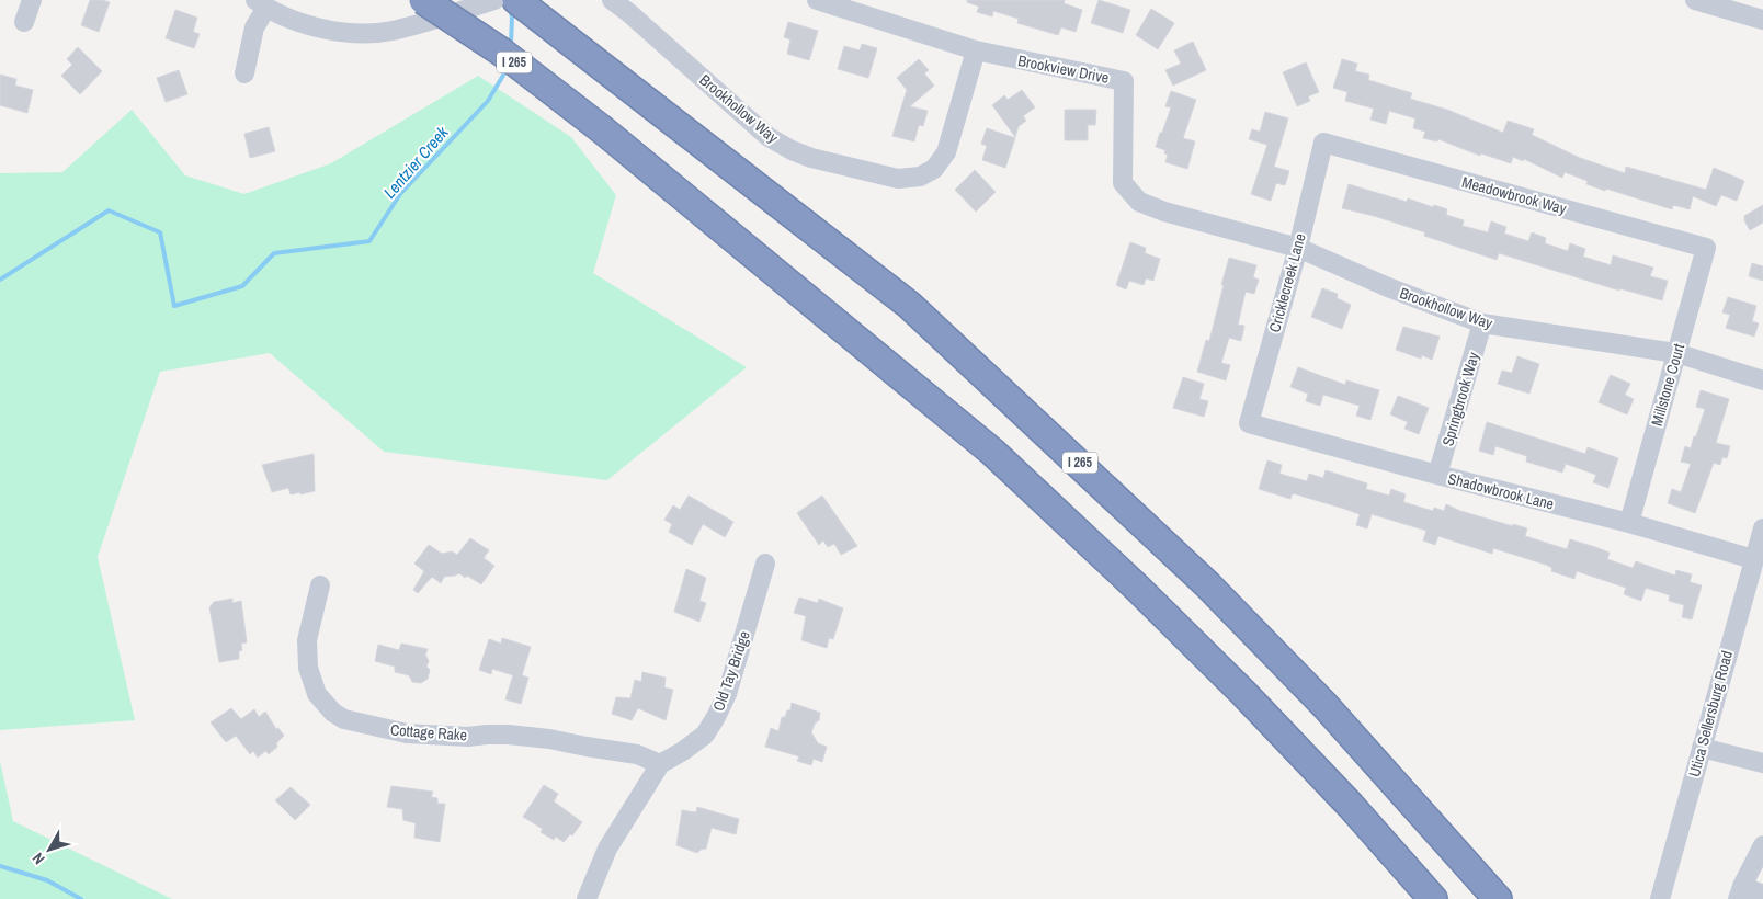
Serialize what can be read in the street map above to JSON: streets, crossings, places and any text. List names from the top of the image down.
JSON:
{
  "streets": {
    "highway": ["I 265"],
    "street": [
      "Brookview Drive",
      "Brookhollow Way",
      "Meadowbrook Way",
      "Cricklecreek Lane",
      "Millstone Court",
      "Springbrook Way",
      "Shadowbrook Lane",
      "Old Tay Bridge",
      "Utica Sellersburg Road",
      "Cottage Rake"
    ]
  },
  "crossings": [
    ["Brookview Drive", "Brookhollow Way"],
    ["Brookhollow Way", "Cricklecreek Lane"],
    ["Brookhollow Way", "Millstone Court"],
    ["Brookhollow Way", "Springbrook Way"],
    ["Meadowbrook Way", "Cricklecreek Lane"],
    ["Meadowbrook Way", "Millstone Court"],
    ["Cricklecreek Lane", "Shadowbrook Lane"],
    ["Millstone Court", "Shadowbrook Lane"],
    ["Springbrook Way", "Shadowbrook Lane"],
    ["Shadowbrook Lane", "Utica Sellersburg Road"],
    ["Old Tay Bridge", "Cottage Rake"]
  ],
  "water": ["Lentzier Creek"],
  "north": "bottom left"
}
